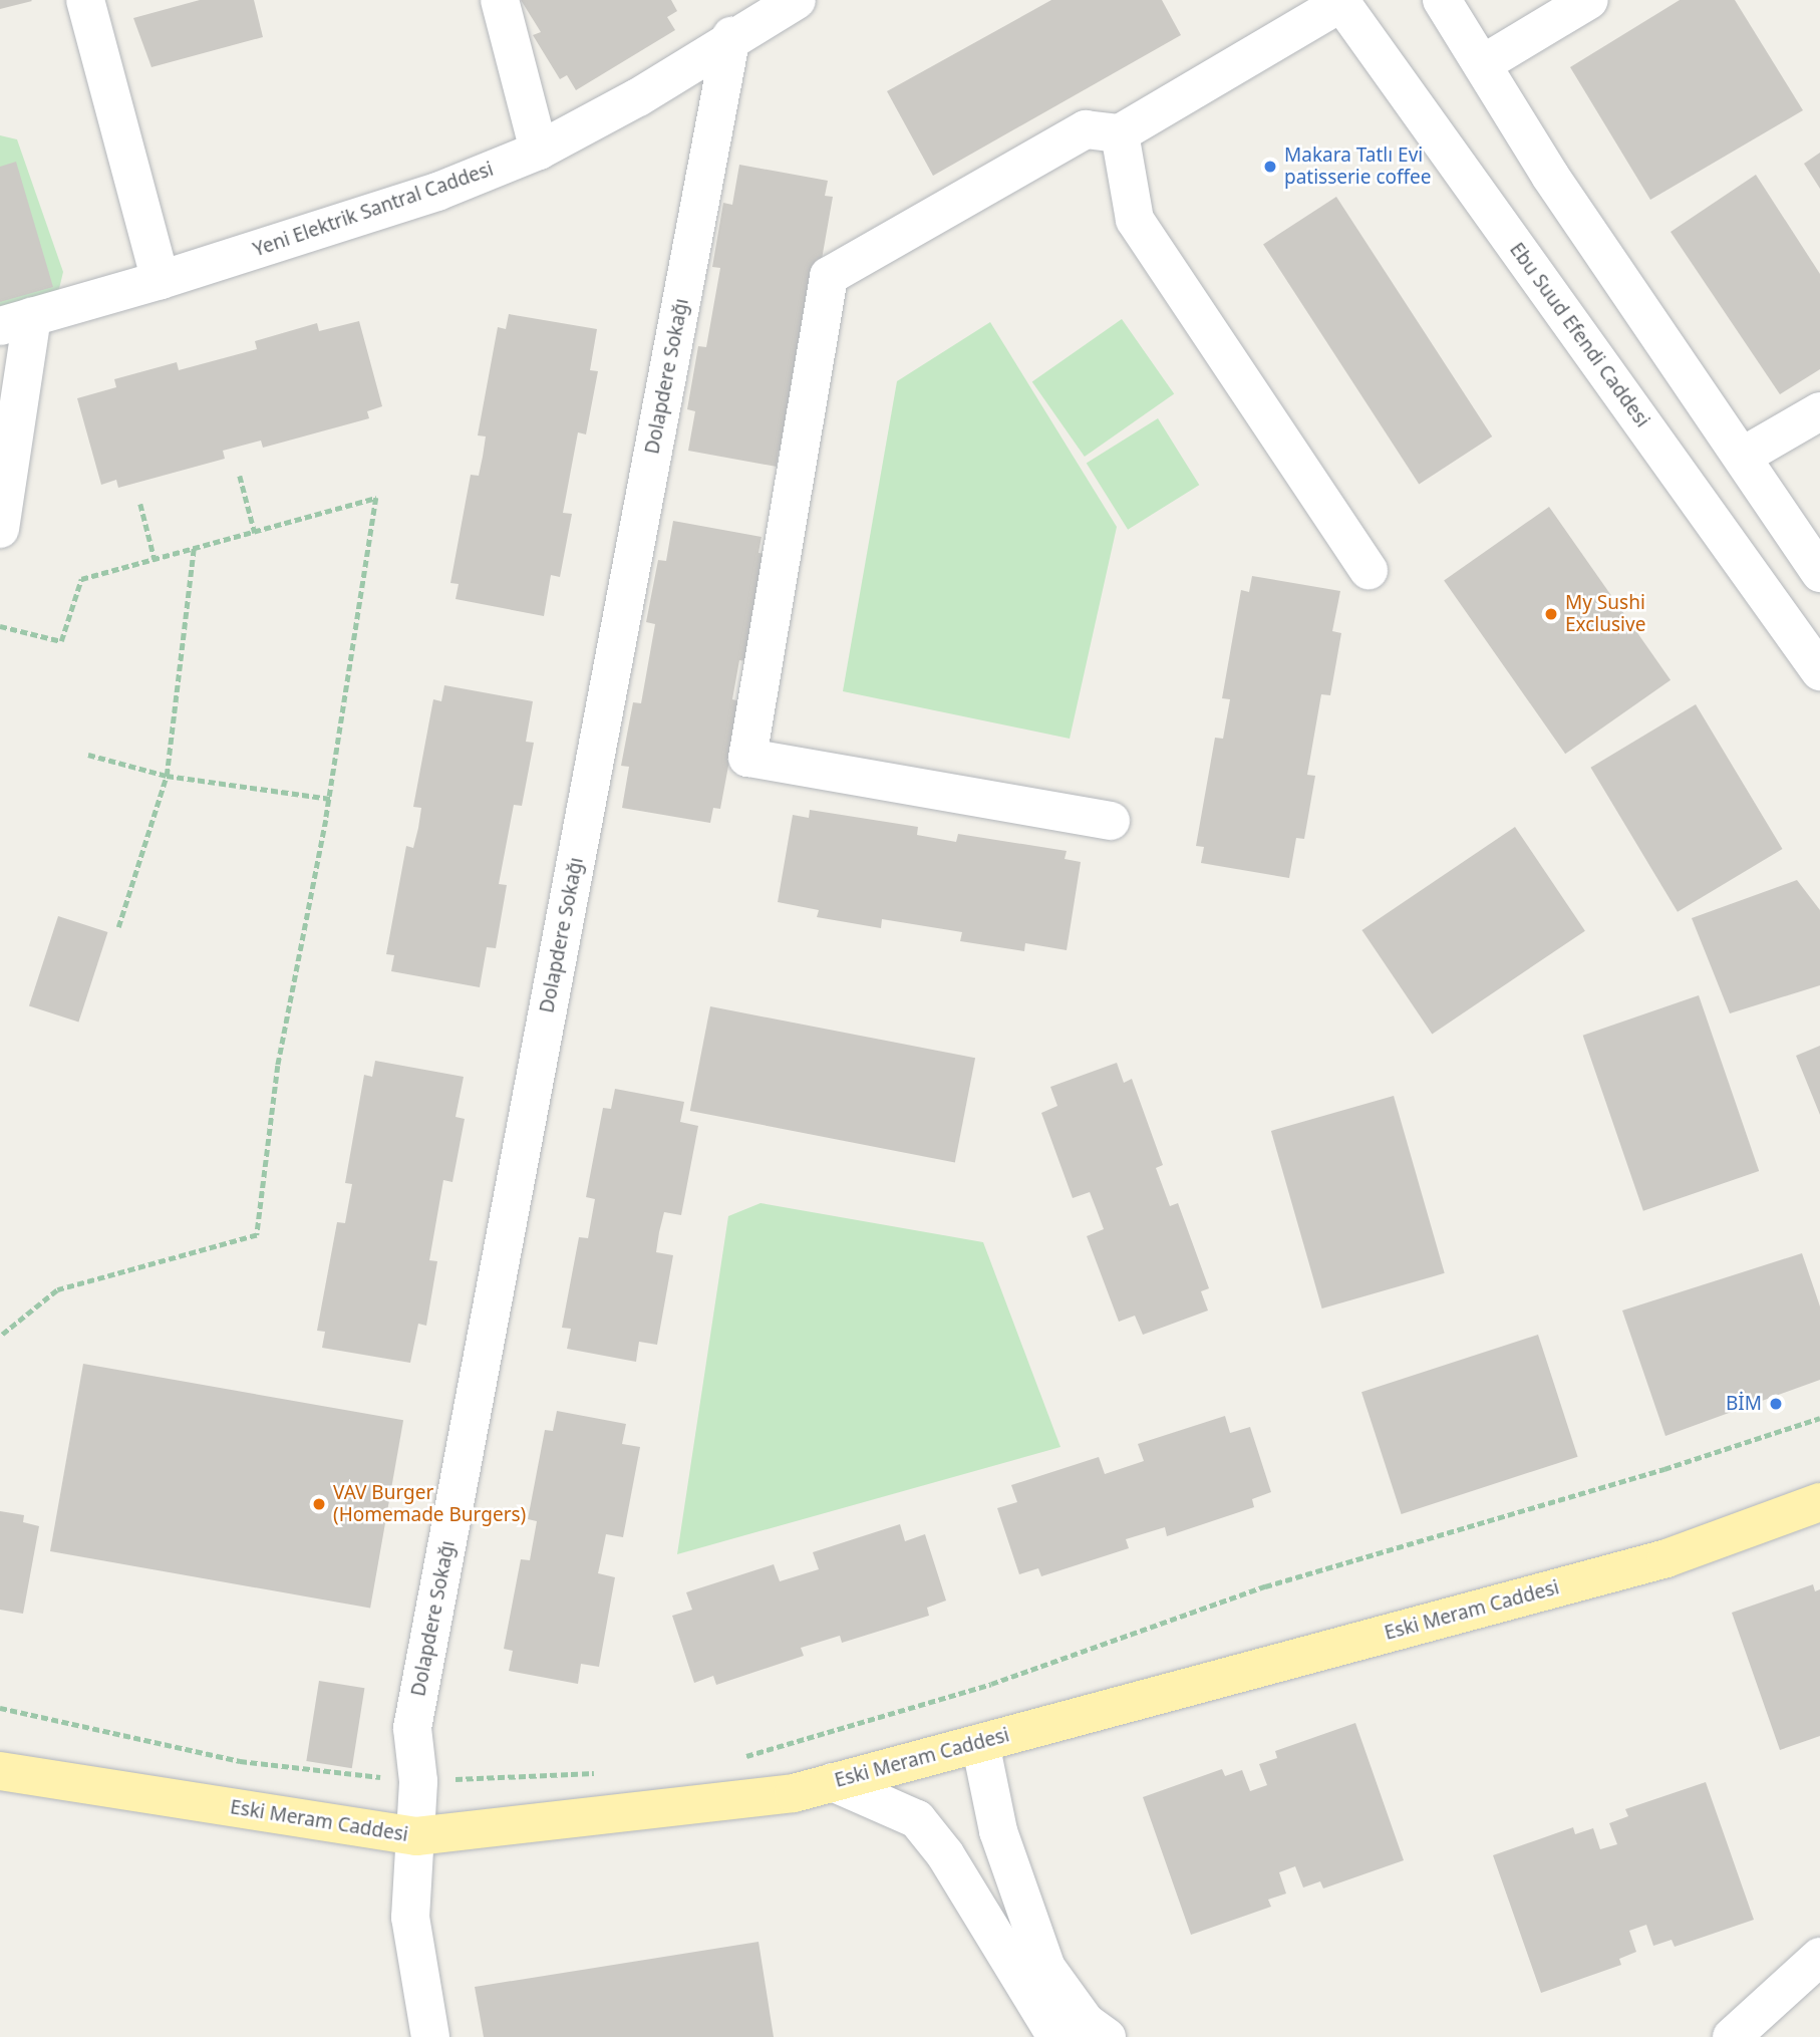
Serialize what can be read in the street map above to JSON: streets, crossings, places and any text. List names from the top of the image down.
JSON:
{
  "streets": {
    "main road": ["Eski Meram Caddesi"],
    "street": ["Yeni Elektrik Santral Caddesi", "Ebu Suud Efendi Caddesi", "Dolapdere Sokağı"]
  },
  "crossings": [
    ["Yeni Elektrik Santral Caddesi", "Dolapdere Sokağı"],
    ["Dolapdere Sokağı", "Eski Meram Caddesi"]
  ],
  "places": [
    "Makara Tatlı Evi patisserie coffee",
    "My Sushi Exclusive",
    "BİM",
    "VAV Burger (Homemade Burgers)"
  ]
}
